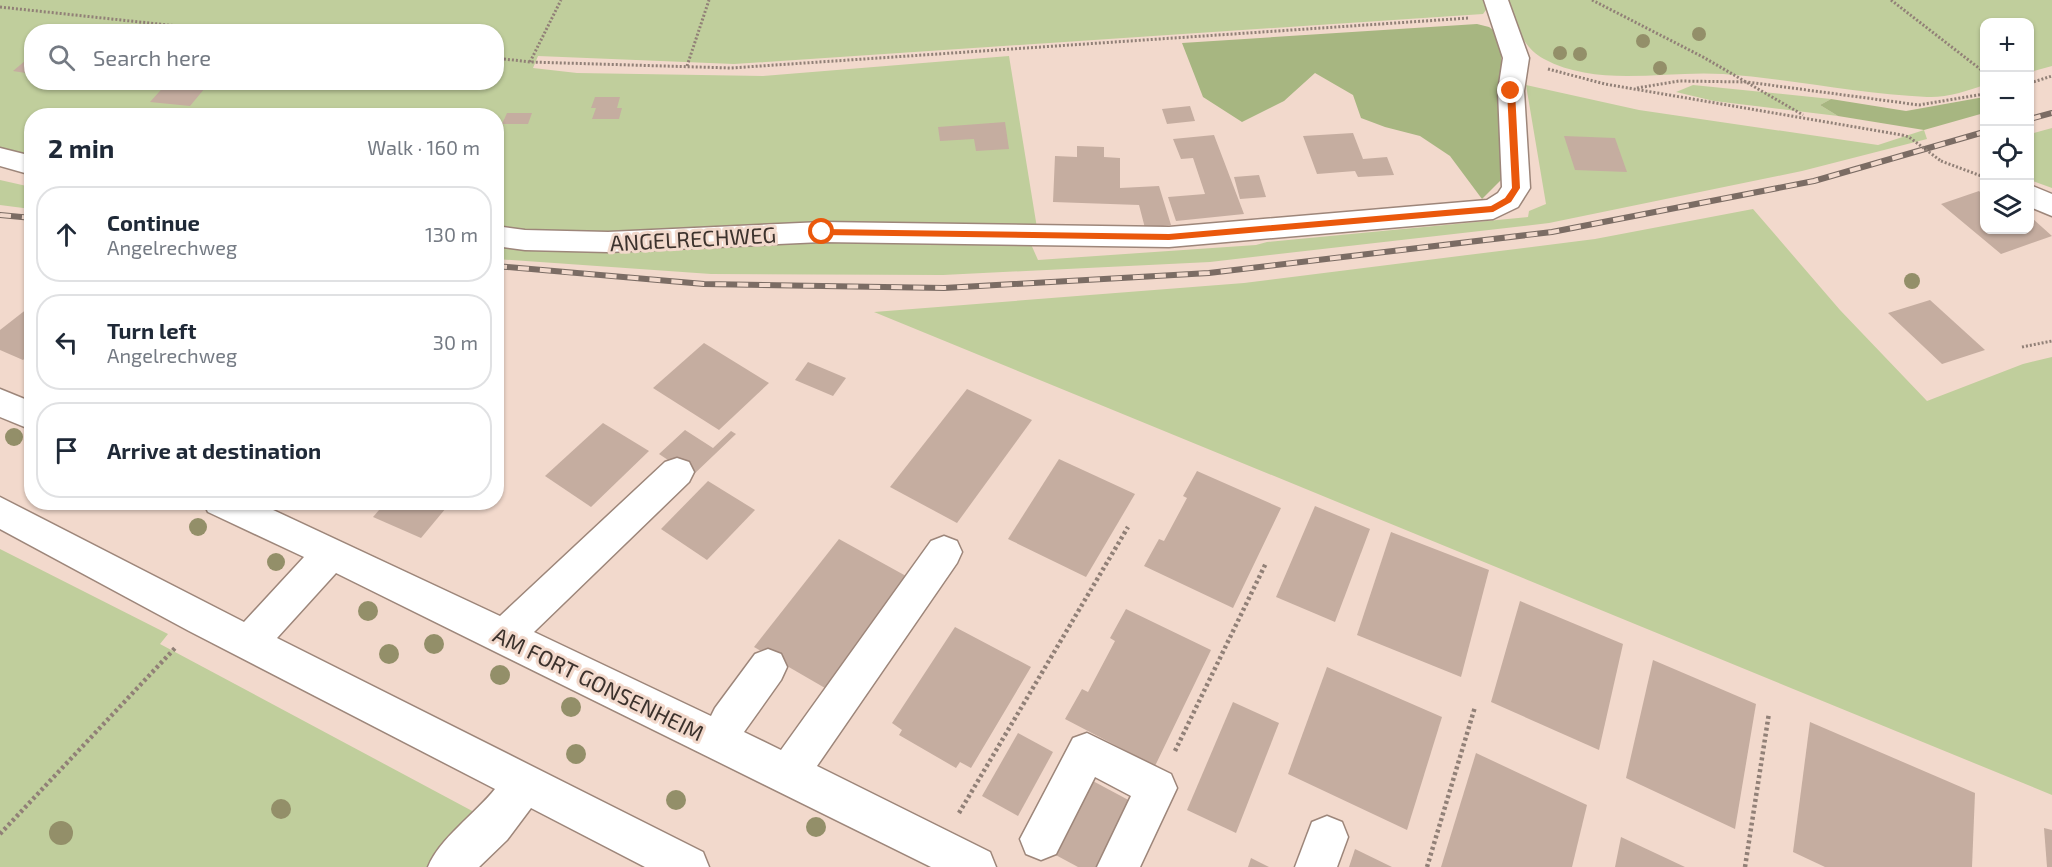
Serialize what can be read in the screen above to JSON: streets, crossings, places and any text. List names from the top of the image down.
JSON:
{
  "streets": {
    "street": ["ANGELRECHWEG", "AM FORT GONSENHEIM"]
  },
  "page": {
    "map_buttons": ["+", "−"],
    "search": "Search here",
    "heading": ["2 min", "Walk · 160 m"],
    "list": [
      ["Continue", "Angelrechweg", "130 m"],
      ["Turn left", "Angelrechweg", "30 m"],
      "Arrive at destination"
    ]
  }
}
